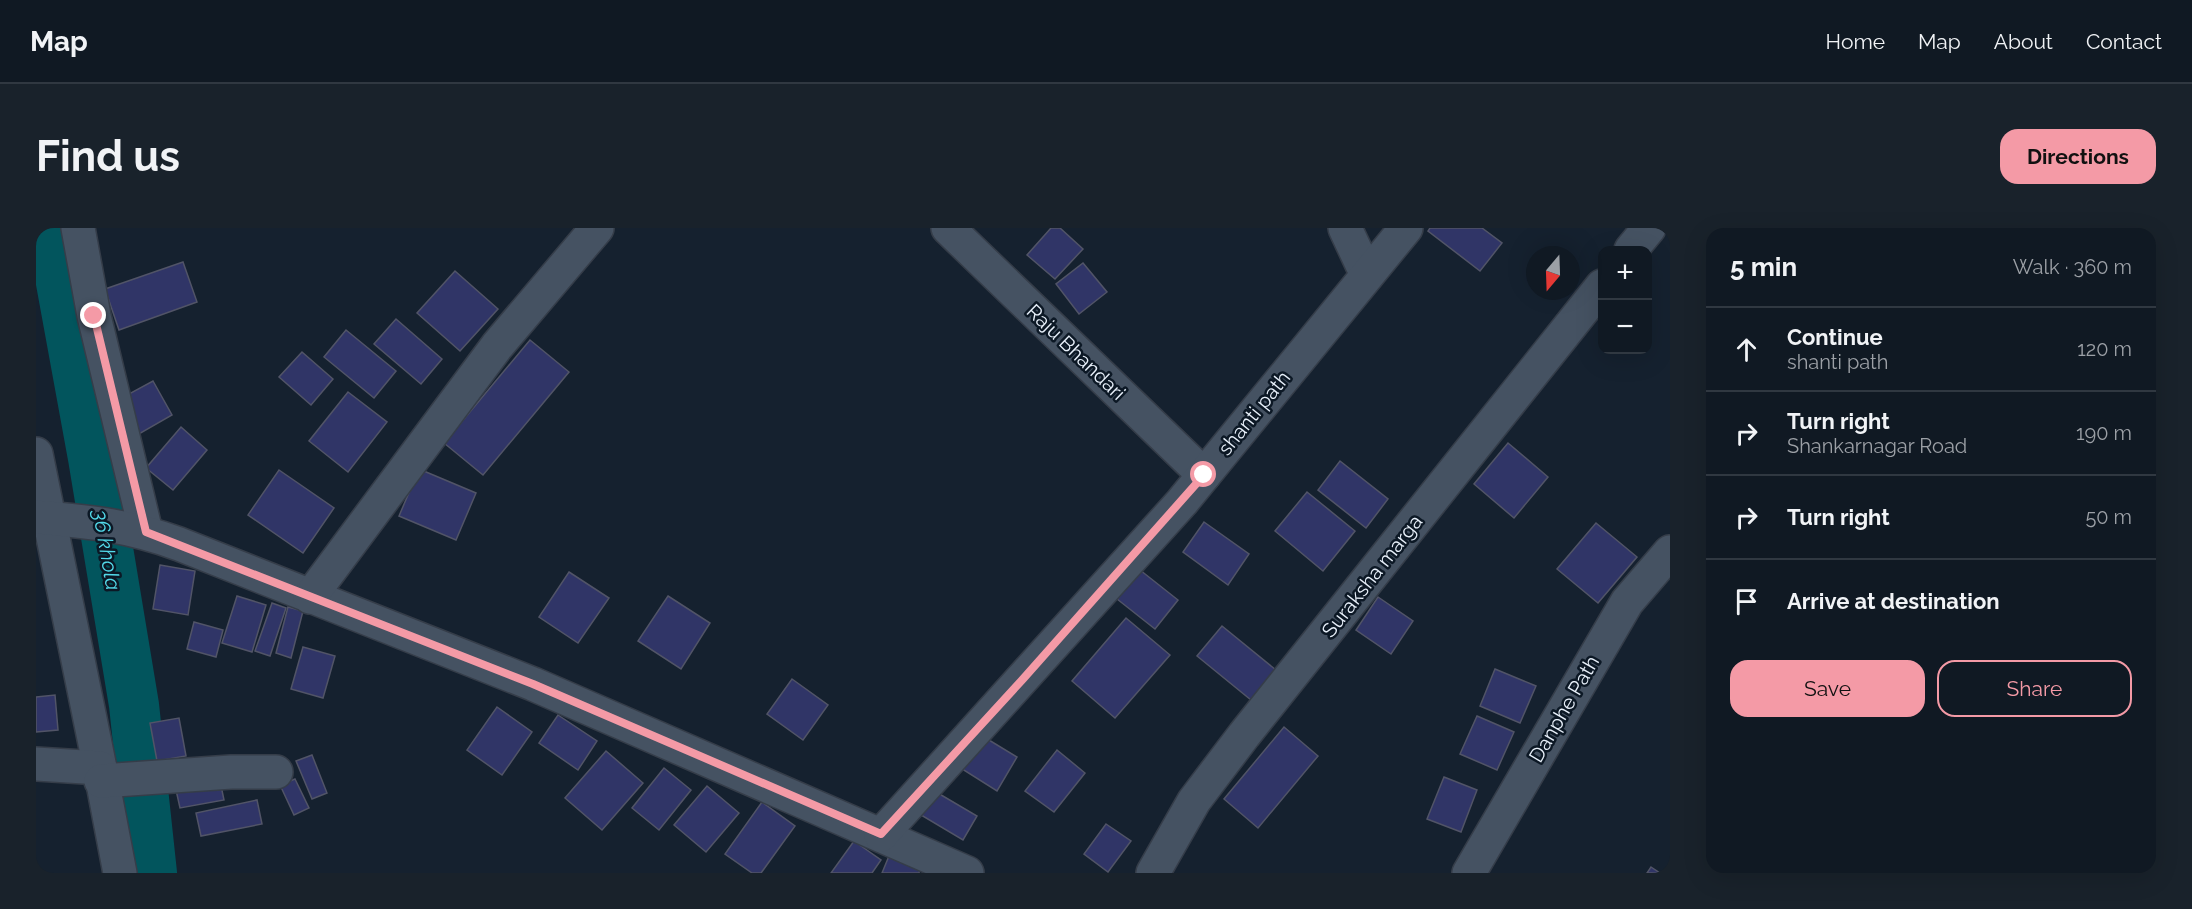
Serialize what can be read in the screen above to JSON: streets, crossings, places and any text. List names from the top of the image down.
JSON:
{
  "streets": {
    "street": [
      "Raju Bhandari",
      "shanti path",
      "Suraksha marga",
      "Danphe Path"
    ]
  },
  "crossings": [
    ["Raju Bhandari", "shanti path"]
  ],
  "water": ["36 khola"],
  "north": "bottom",
  "page": {
    "header": "Map",
    "nav": [
      "Home",
      "Map",
      "About",
      "Contact"
    ],
    "buttons": [
      "Directions",
      ["Save", "Share"]
    ],
    "title": "Find us",
    "heading": ["5 min", "Walk · 360 m"],
    "map_buttons": ["+", "−"],
    "list": [
      ["Continue", "shanti path", "120 m"],
      ["Turn right", "Shankarnagar Road", "190 m"],
      ["Turn right", "50 m"],
      "Arrive at destination"
    ]
  }
}
